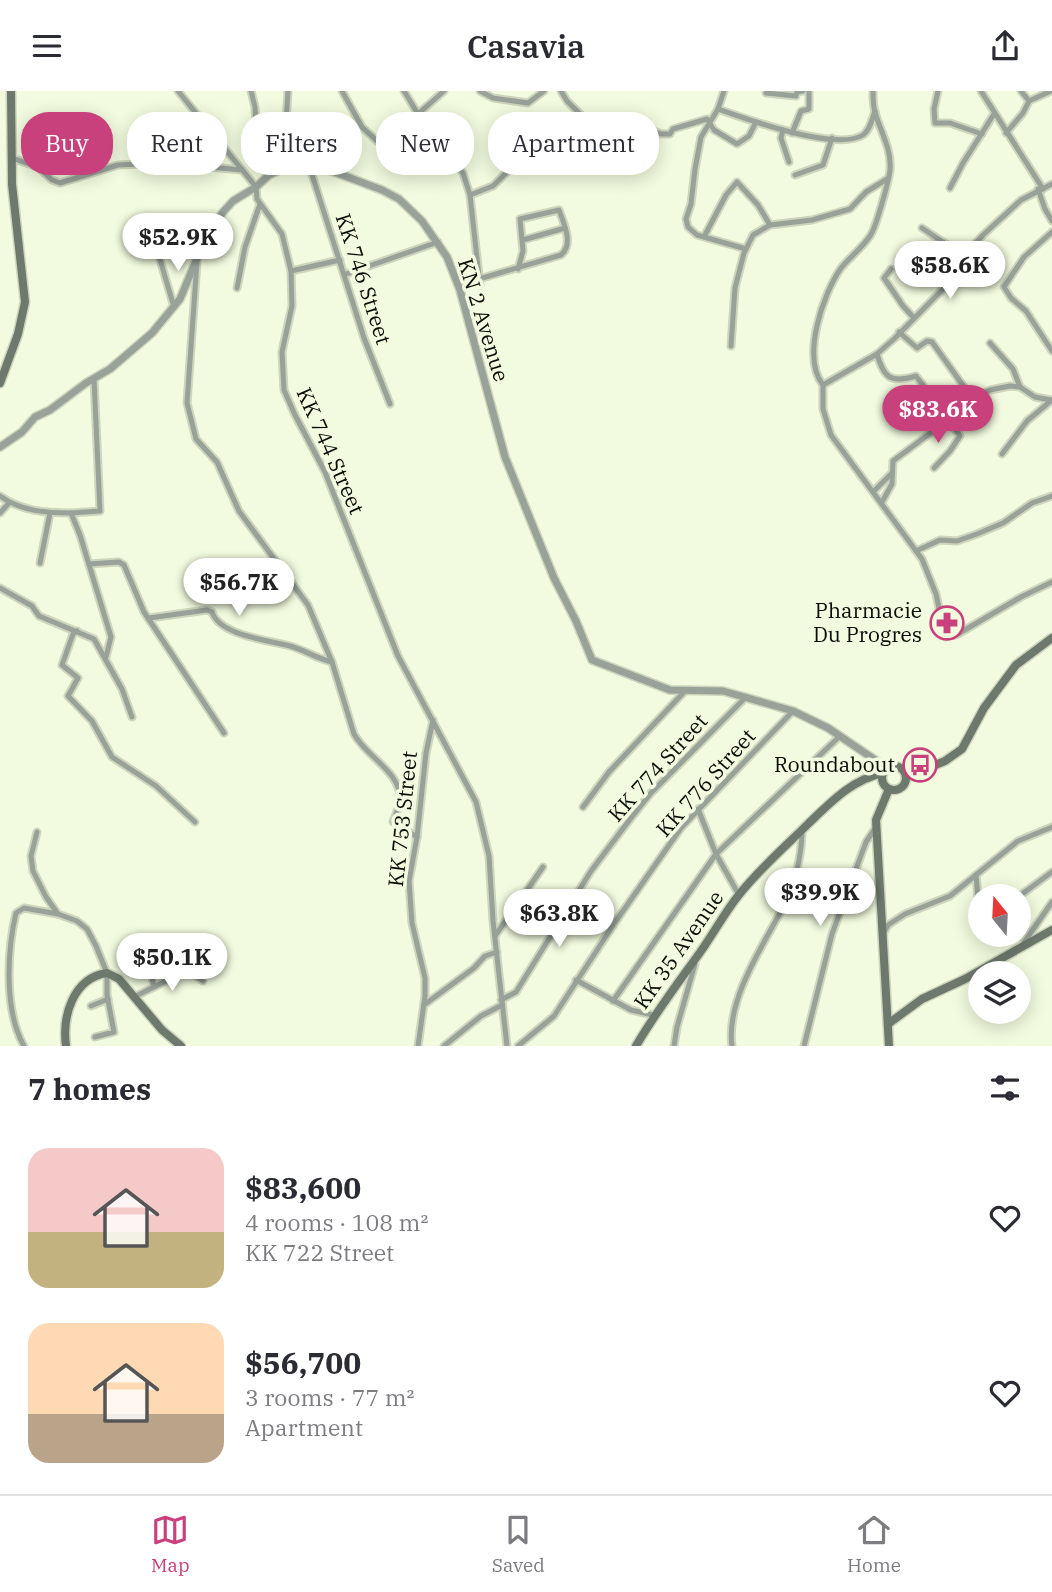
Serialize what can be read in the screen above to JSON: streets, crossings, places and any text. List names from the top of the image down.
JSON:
{
  "streets": {
    "main road": ["KK 35 Avenue"],
    "street": [
      "KK 746 Street",
      "KN 2 Avenue",
      "KK 744 Street",
      "KK 774 Street",
      "KK 776 Street",
      "KK 753 Street"
    ]
  },
  "crossings": [
    ["KN 2 Avenue", "KK 774 Street"],
    ["KN 2 Avenue", "KK 776 Street"],
    ["KN 2 Avenue", "KK 35 Avenue"],
    ["KK 744 Street", "KK 774 Street"],
    ["KK 744 Street", "KK 753 Street"]
  ],
  "places": {
    "pharmacy": ["Pharmacie Du Progres"],
    "bus stop": ["Roundabout"]
  },
  "north": "top",
  "page": {
    "header": "Casavia",
    "chip": [
      "Buy",
      "Rent",
      "Filters",
      "New",
      "Apartment"
    ],
    "price": [
      "$52.9K",
      "$58.6K",
      "$83.6K",
      "$56.7K",
      "$39.9K",
      "$63.8K",
      "$50.1K"
    ],
    "heading": "7 homes",
    "list": [
      {
        "name": "$83,600",
        "note": "4 rooms · 108 m² · KK 722 Street"
      },
      {
        "name": "$56,700",
        "note": "3 rooms · 77 m² · Apartment"
      }
    ],
    "tabs": ["Map", "Saved", "Home"]
  }
}
